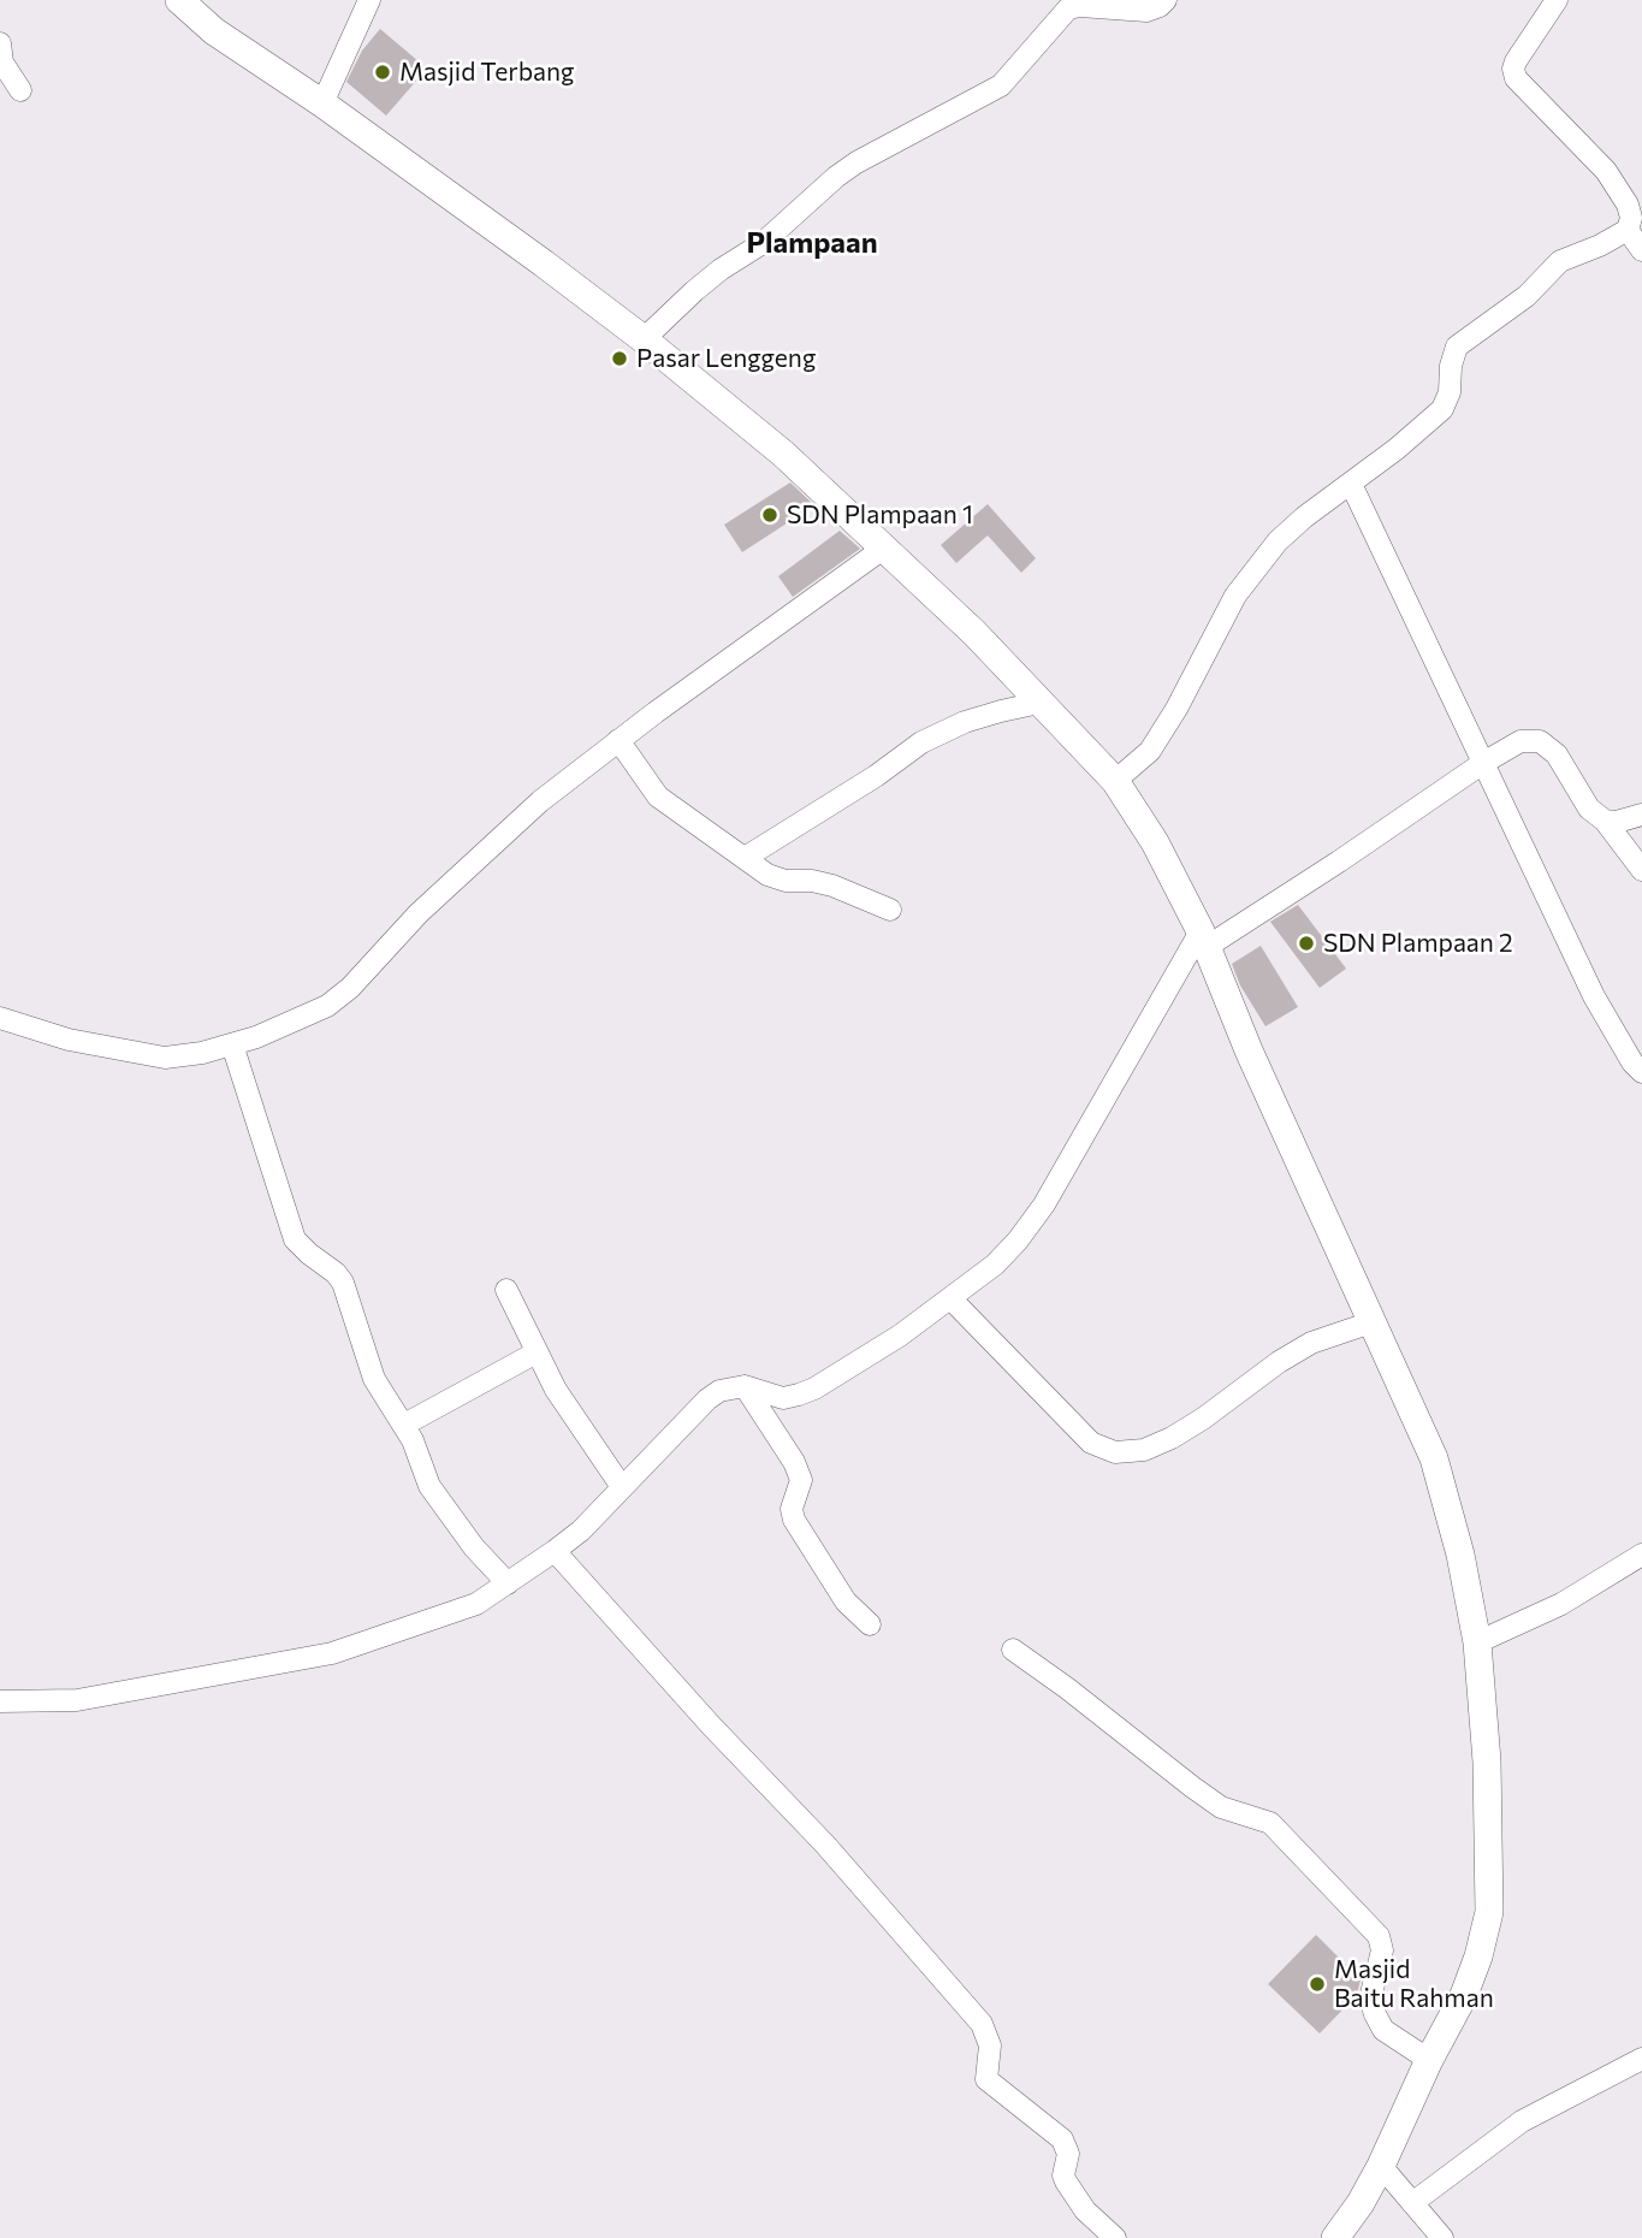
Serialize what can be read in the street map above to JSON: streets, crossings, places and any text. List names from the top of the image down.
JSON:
{
  "districts": ["Plampaan"],
  "places": [
    "Masjid Terbang",
    "Pasar Lenggeng",
    "SDN Plampaan 1",
    "SDN Plampaan 2",
    "Masjid Baitu Rahman"
  ]
}
